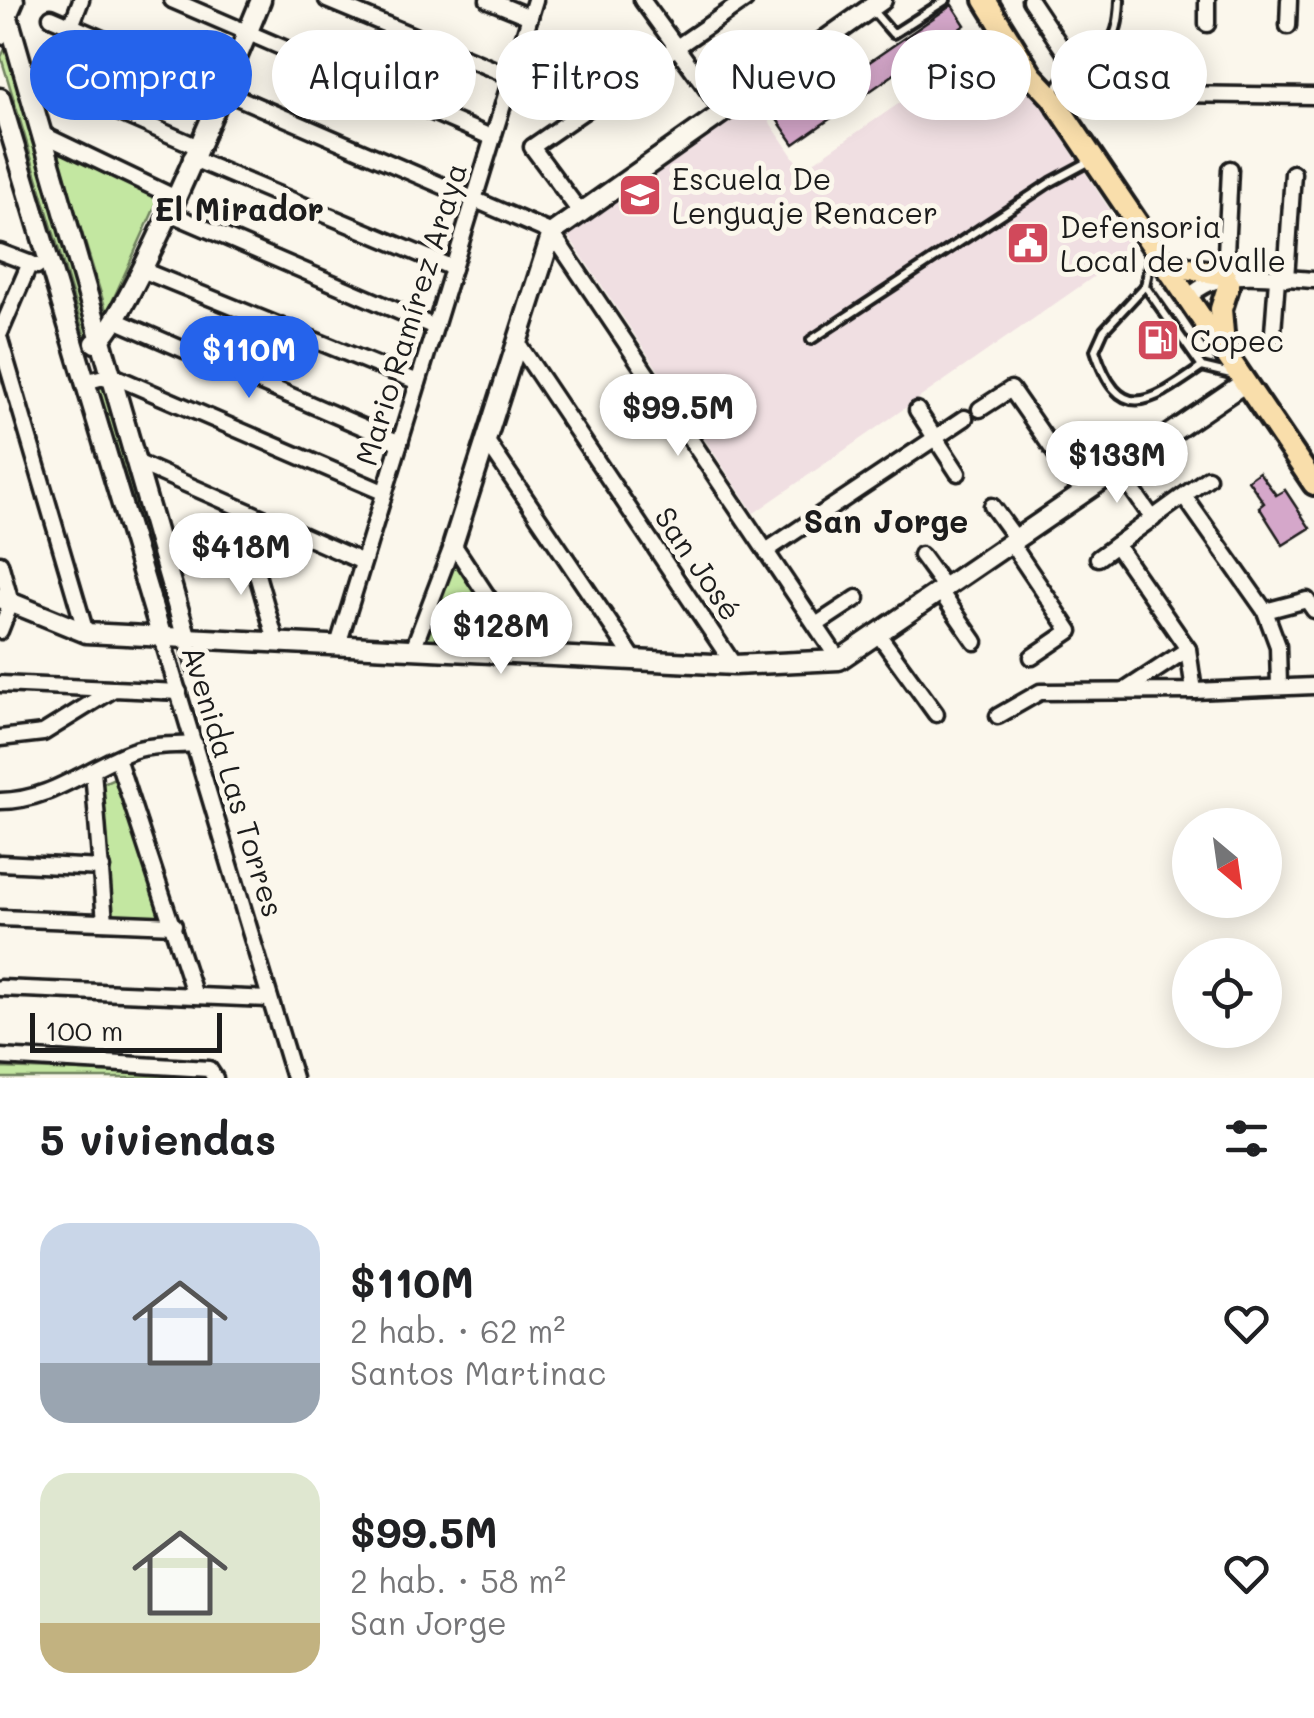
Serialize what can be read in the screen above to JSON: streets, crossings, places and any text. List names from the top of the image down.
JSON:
{
  "streets": {
    "street": ["Mario Ramírez Araya", "San José", "Avenida Las Torres"]
  },
  "districts": ["El Mirador", "San Jorge"],
  "places": {
    "school or university": ["Escuela De Lenguaje Renacer"],
    "public building": ["Defensoria Local de Ovalle"],
    "fuel station": ["Copec"]
  },
  "scale_bar": "100 m",
  "north": "bottom right",
  "page": {
    "chip": [
      "Comprar",
      "Alquilar",
      "Filtros",
      "Nuevo",
      "Piso",
      "Casa"
    ],
    "price": [
      "$110M",
      "$99.5M",
      "$133M",
      "$418M",
      "$128M"
    ],
    "scale": "100 m",
    "heading": "5 viviendas",
    "list": [
      {
        "name": "$110M",
        "note": "2 hab. · 62 m² · Santos Martinac"
      },
      {
        "name": "$99.5M",
        "note": "2 hab. · 58 m² · San Jorge"
      }
    ]
  }
}
